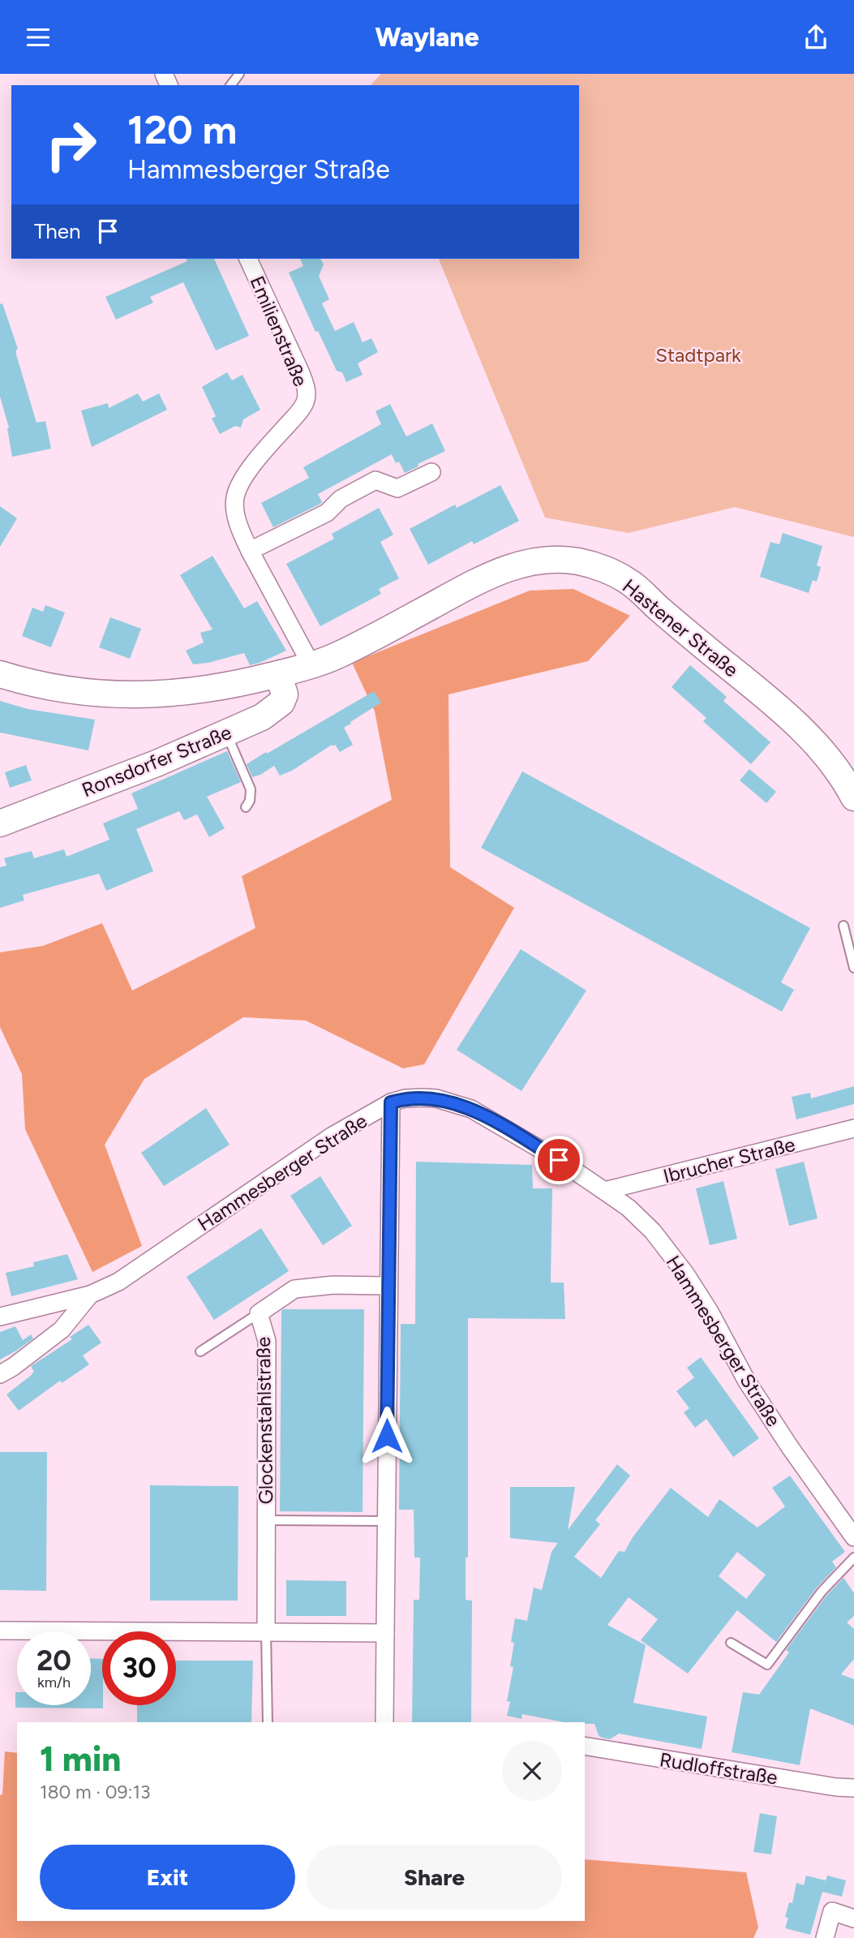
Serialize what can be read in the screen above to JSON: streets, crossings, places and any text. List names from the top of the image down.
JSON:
{
  "streets": {
    "main road": ["Hastener Straße", "Ronsdorfer Straße"],
    "street": [
      "Emilienstraße",
      "Ibrucher Straße",
      "Hammesberger Straße",
      "Glockenstahlstraße",
      "Rudloffstraße"
    ]
  },
  "crossings": [
    ["Emilienstraße", "Hastener Straße"],
    ["Hastener Straße", "Ronsdorfer Straße"],
    ["Ibrucher Straße", "Hammesberger Straße"]
  ],
  "parks": ["Stadtpark"],
  "page": {
    "header": "Waylane",
    "turn": ["120 m", "Hammesberger Straße"],
    "then": "Then",
    "speed": "20 km/h",
    "limit": "30",
    "heading": ["1 min", "180 m · 09:13"],
    "buttons": ["Exit", "Share"]
  }
}
